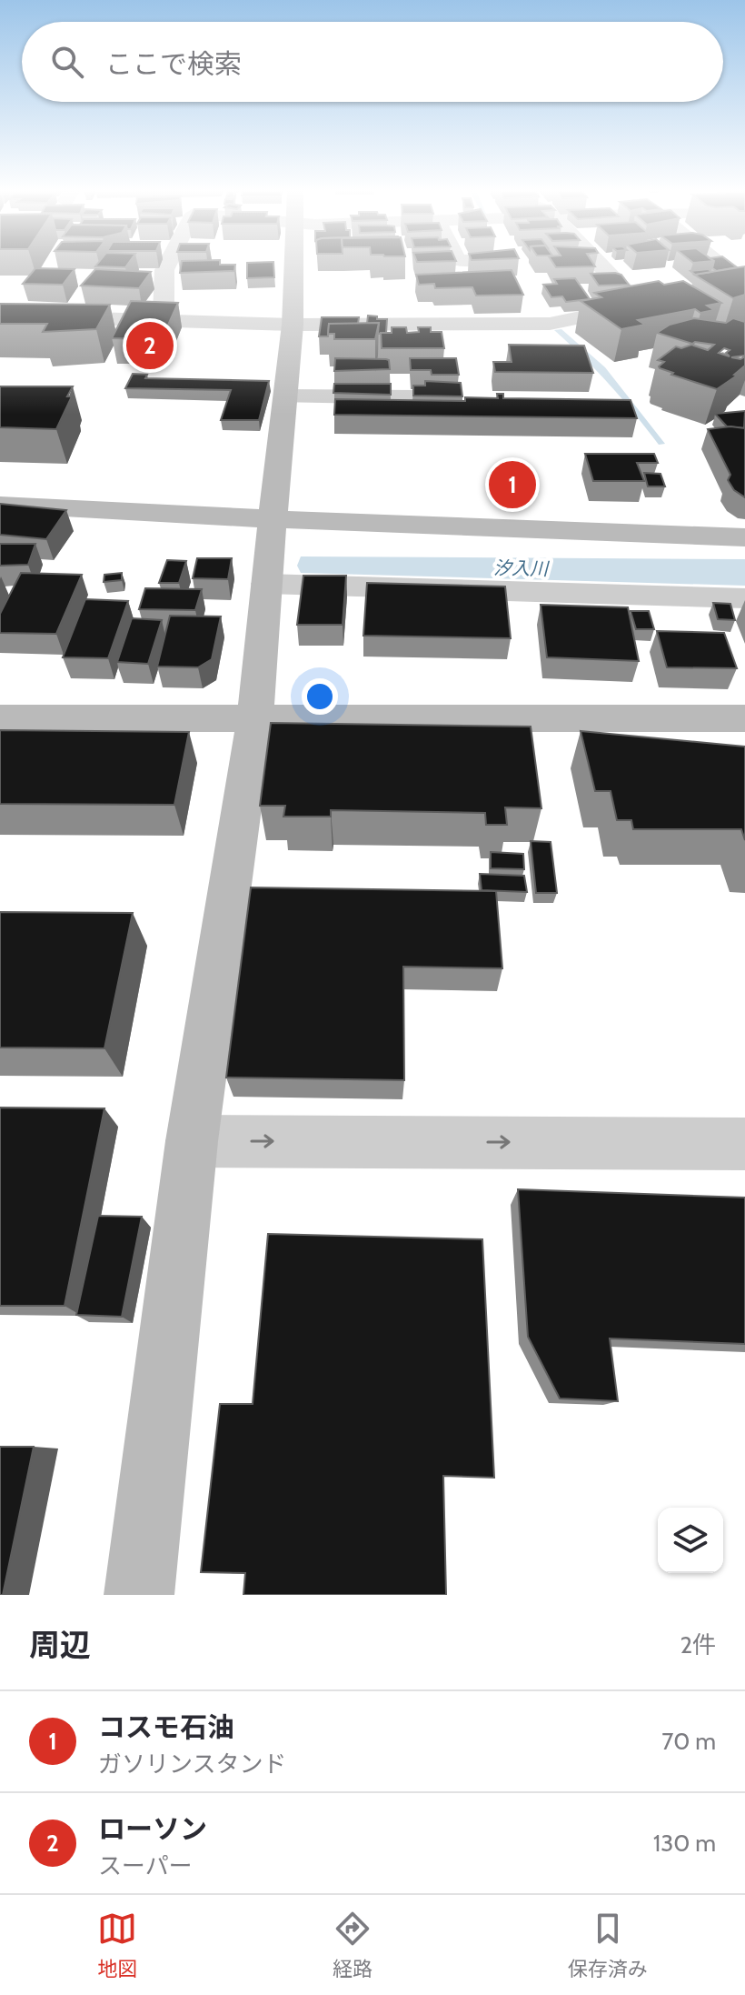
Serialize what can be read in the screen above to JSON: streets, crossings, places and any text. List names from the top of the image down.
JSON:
{
  "water": ["汐入川"],
  "page": {
    "search": "ここで検索",
    "pins": ["2", "1"],
    "heading": ["周辺", "2件"],
    "list": [
      {
        "mark": "1",
        "name": "コスモ石油",
        "note": "ガソリンスタンド",
        "value": "70 m"
      },
      {
        "mark": "2",
        "name": "ローソン",
        "note": "スーパー",
        "value": "130 m"
      }
    ],
    "nav": ["地図", "経路", "保存済み"]
  }
}
